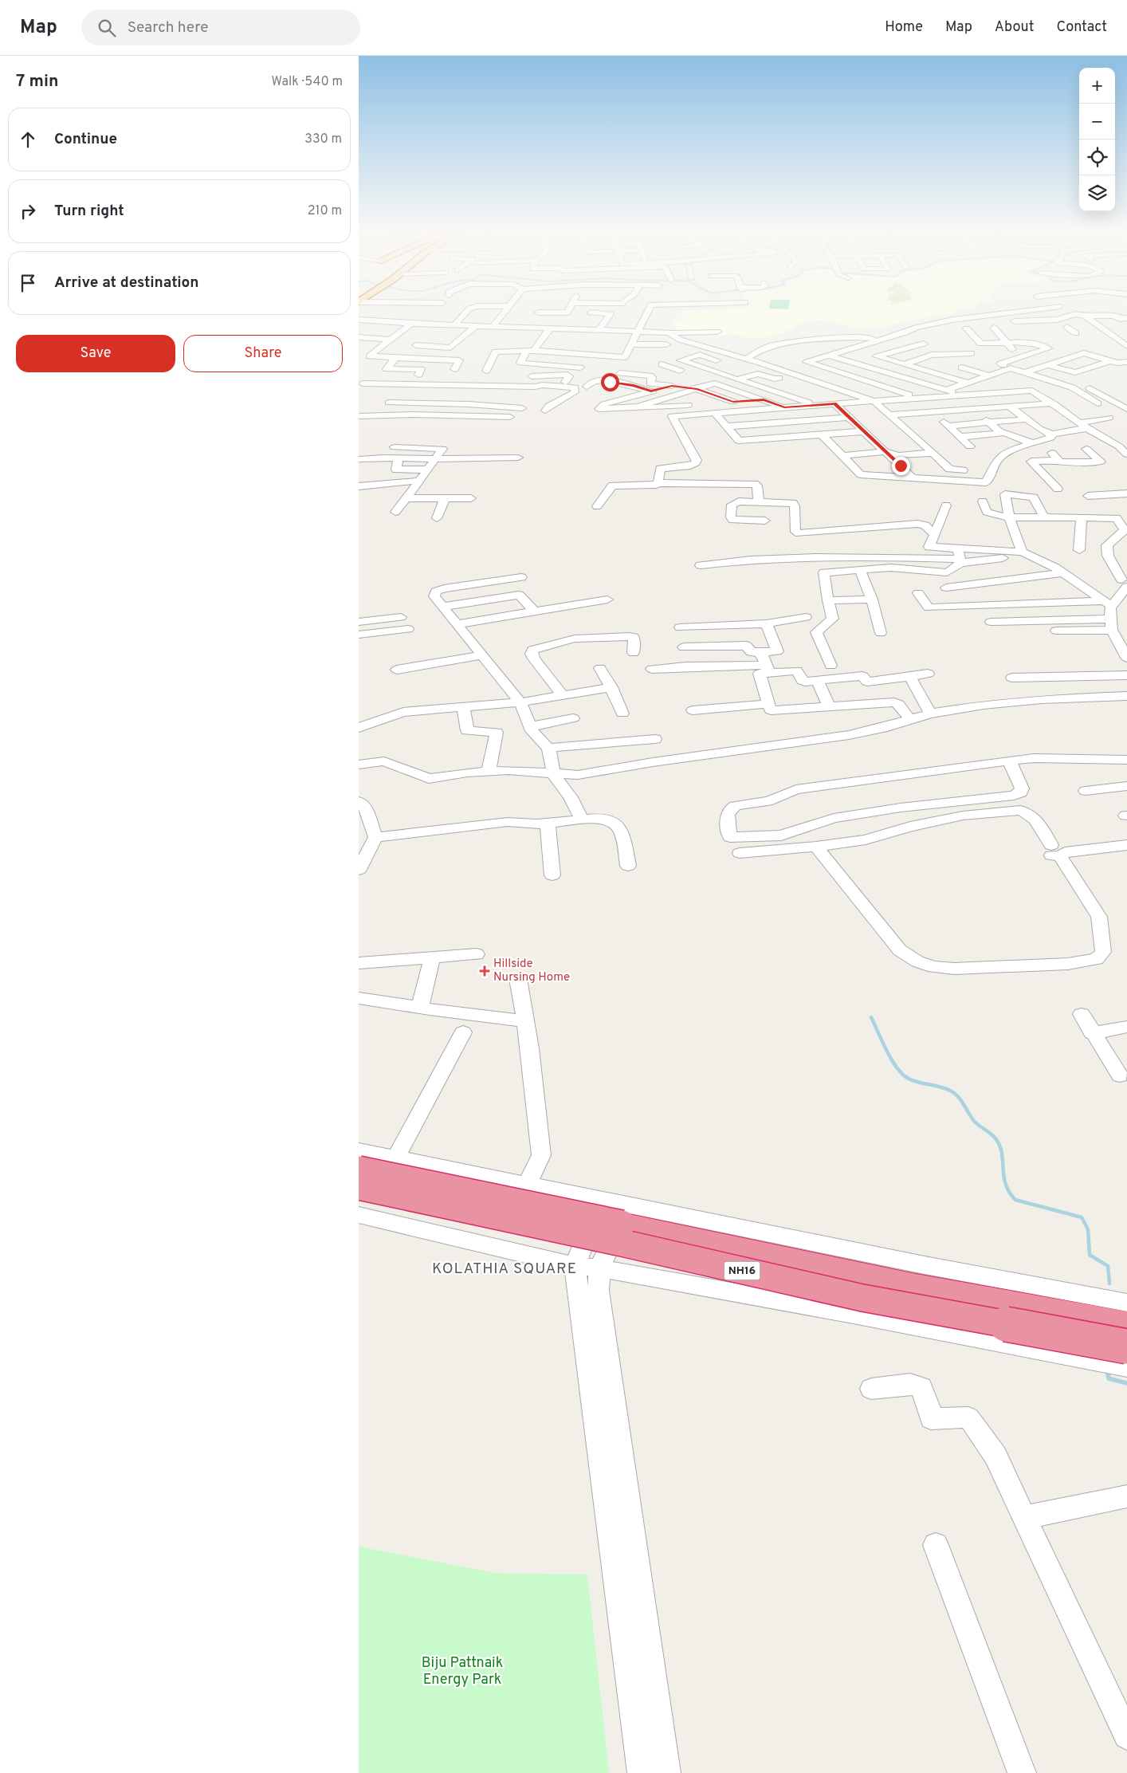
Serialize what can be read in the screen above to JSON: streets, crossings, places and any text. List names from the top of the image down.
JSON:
{
  "streets": {
    "highway": ["NH16"]
  },
  "districts": ["KOLATHIA SQUARE"],
  "parks": ["Biju Pattnaik Energy Park"],
  "places": {
    "health": ["Hillside Nursing Home"]
  },
  "page": {
    "header": "Map",
    "search": "Search here",
    "nav": [
      "Home",
      "Map",
      "About",
      "Contact"
    ],
    "heading": ["7 min", "Walk · 540 m"],
    "map_buttons": ["+", "−"],
    "list": [
      ["Continue", "330 m"],
      ["Turn right", "210 m"],
      "Arrive at destination"
    ],
    "buttons": ["Save", "Share"]
  }
}
